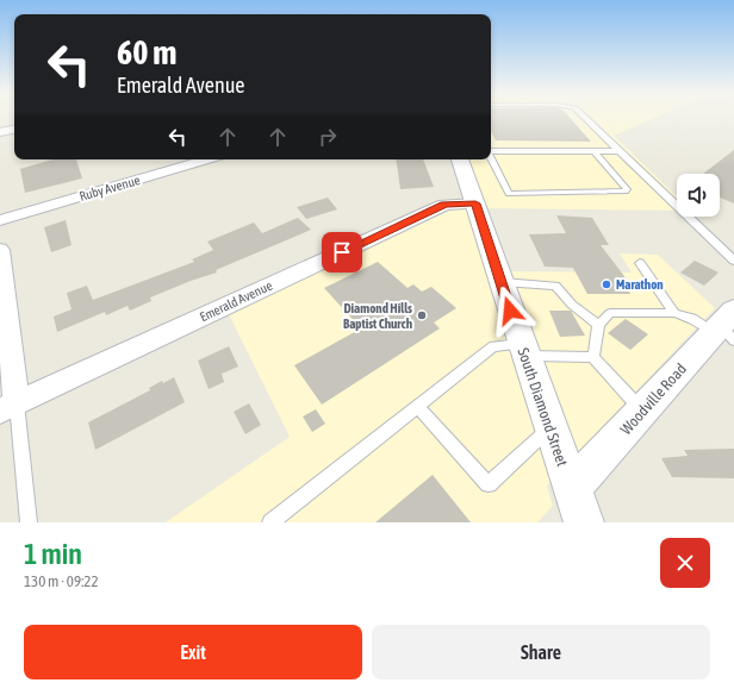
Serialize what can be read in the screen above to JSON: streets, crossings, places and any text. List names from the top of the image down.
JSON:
{
  "streets": {
    "street": [
      "Ruby Avenue",
      "Emerald Avenue",
      "Woodville Road",
      "South Diamond Street"
    ]
  },
  "crossings": [
    ["Emerald Avenue", "South Diamond Street"],
    ["Woodville Road", "South Diamond Street"]
  ],
  "places": ["Marathon", "Diamond Hills Baptist Church"],
  "page": {
    "turn": ["60 m", "Emerald Avenue"],
    "heading": ["1 min", "130 m · 09:22"],
    "buttons": ["Exit", "Share"]
  }
}
